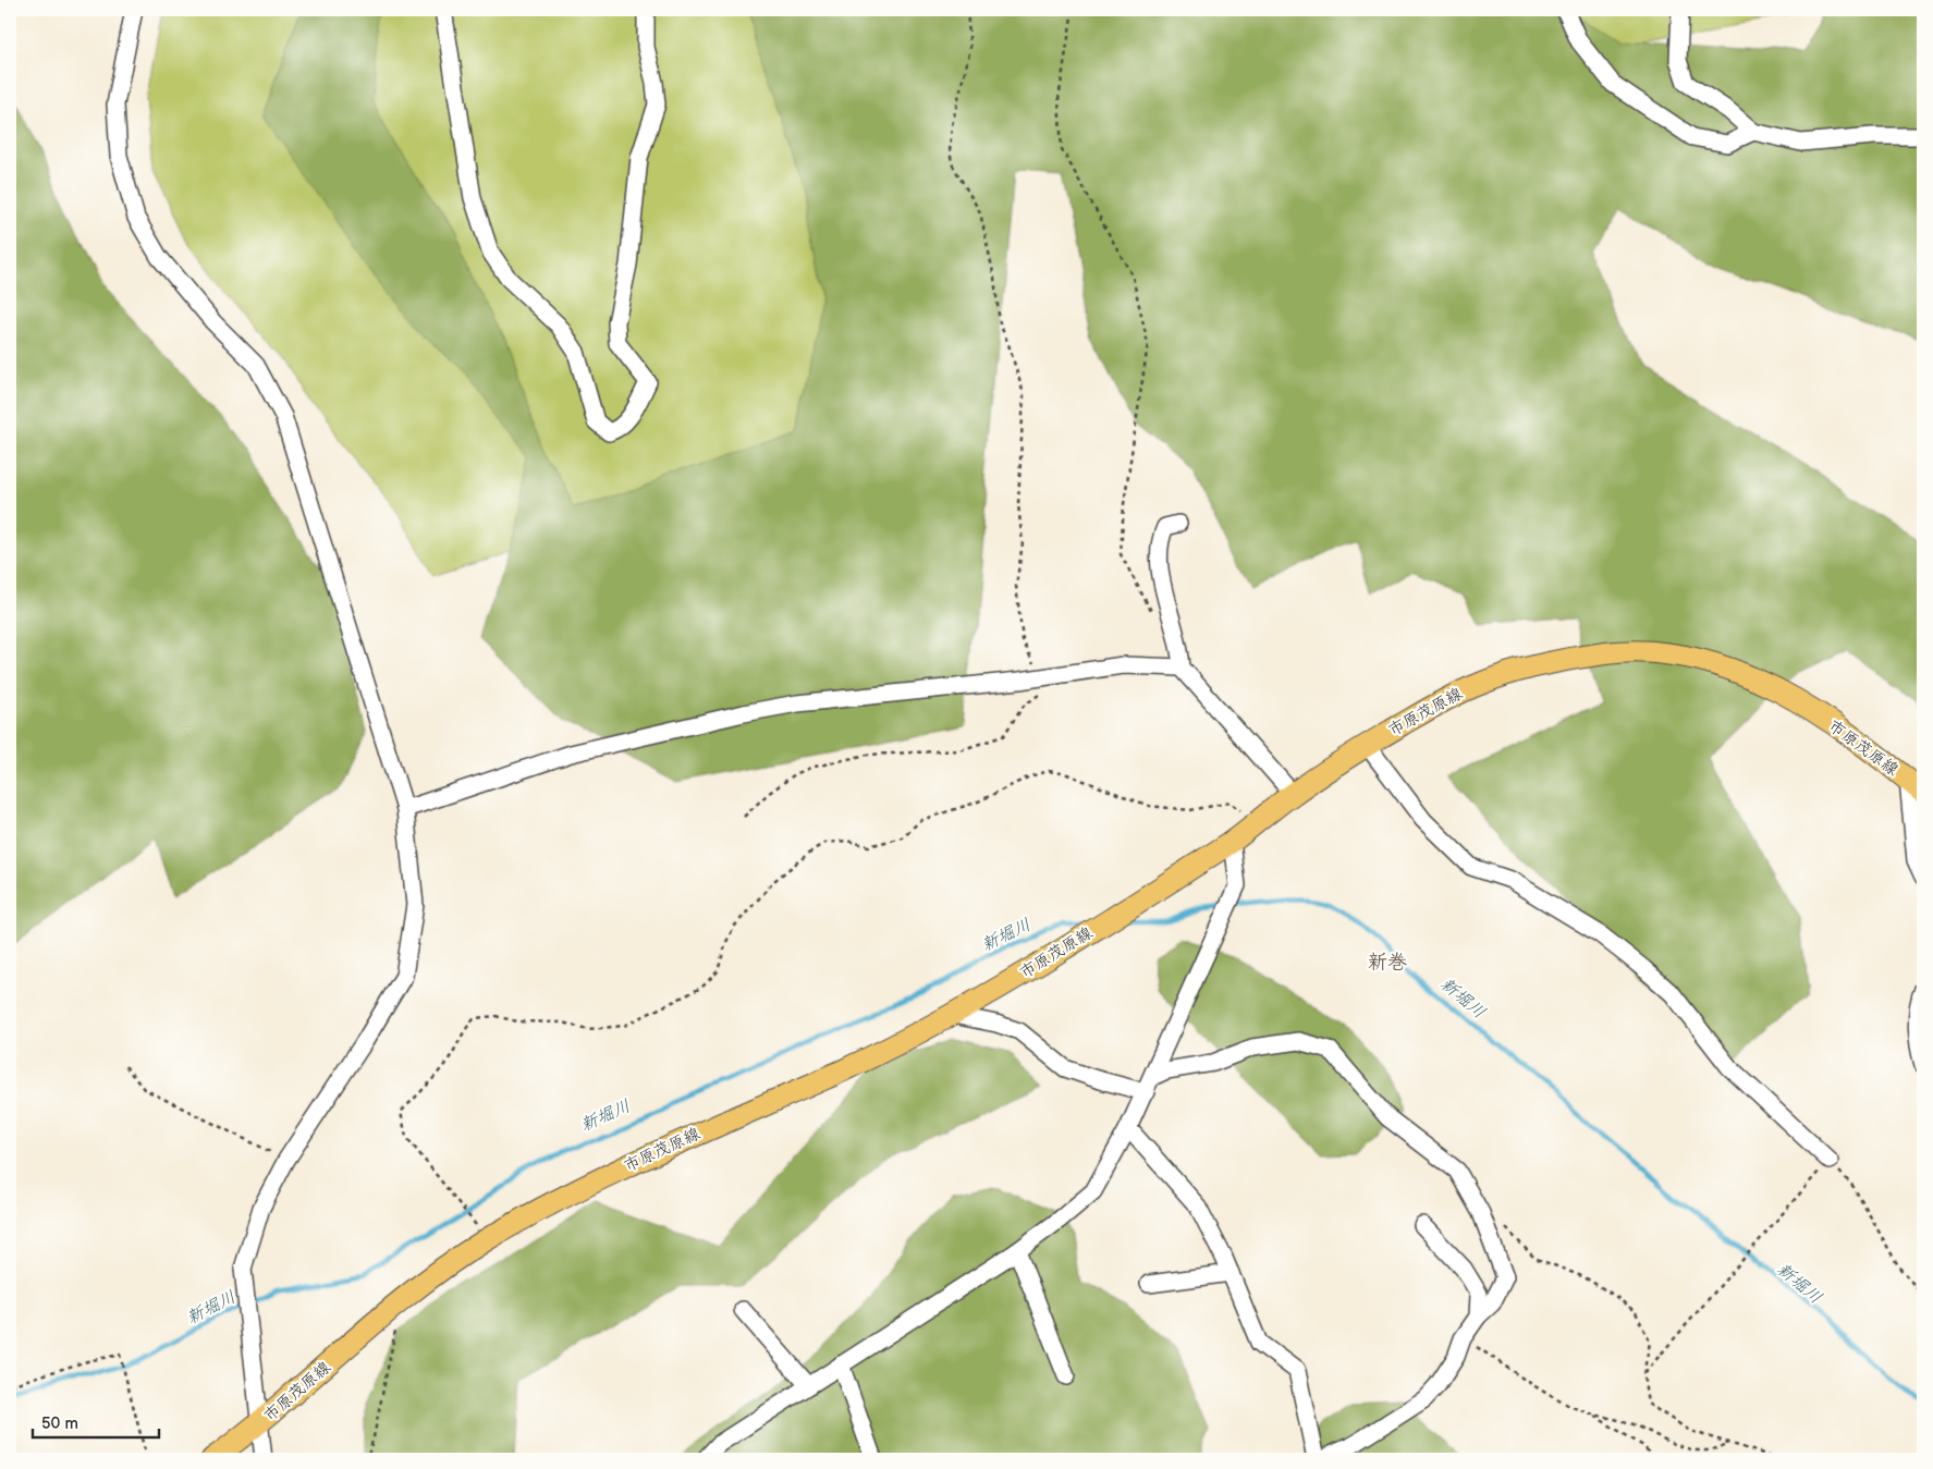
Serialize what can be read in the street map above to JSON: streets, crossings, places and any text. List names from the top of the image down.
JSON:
{
  "streets": {
    "main road": ["市原茂原線"]
  },
  "districts": ["新巻"],
  "water": ["新堀川"],
  "scale_bar": "50 m"
}
